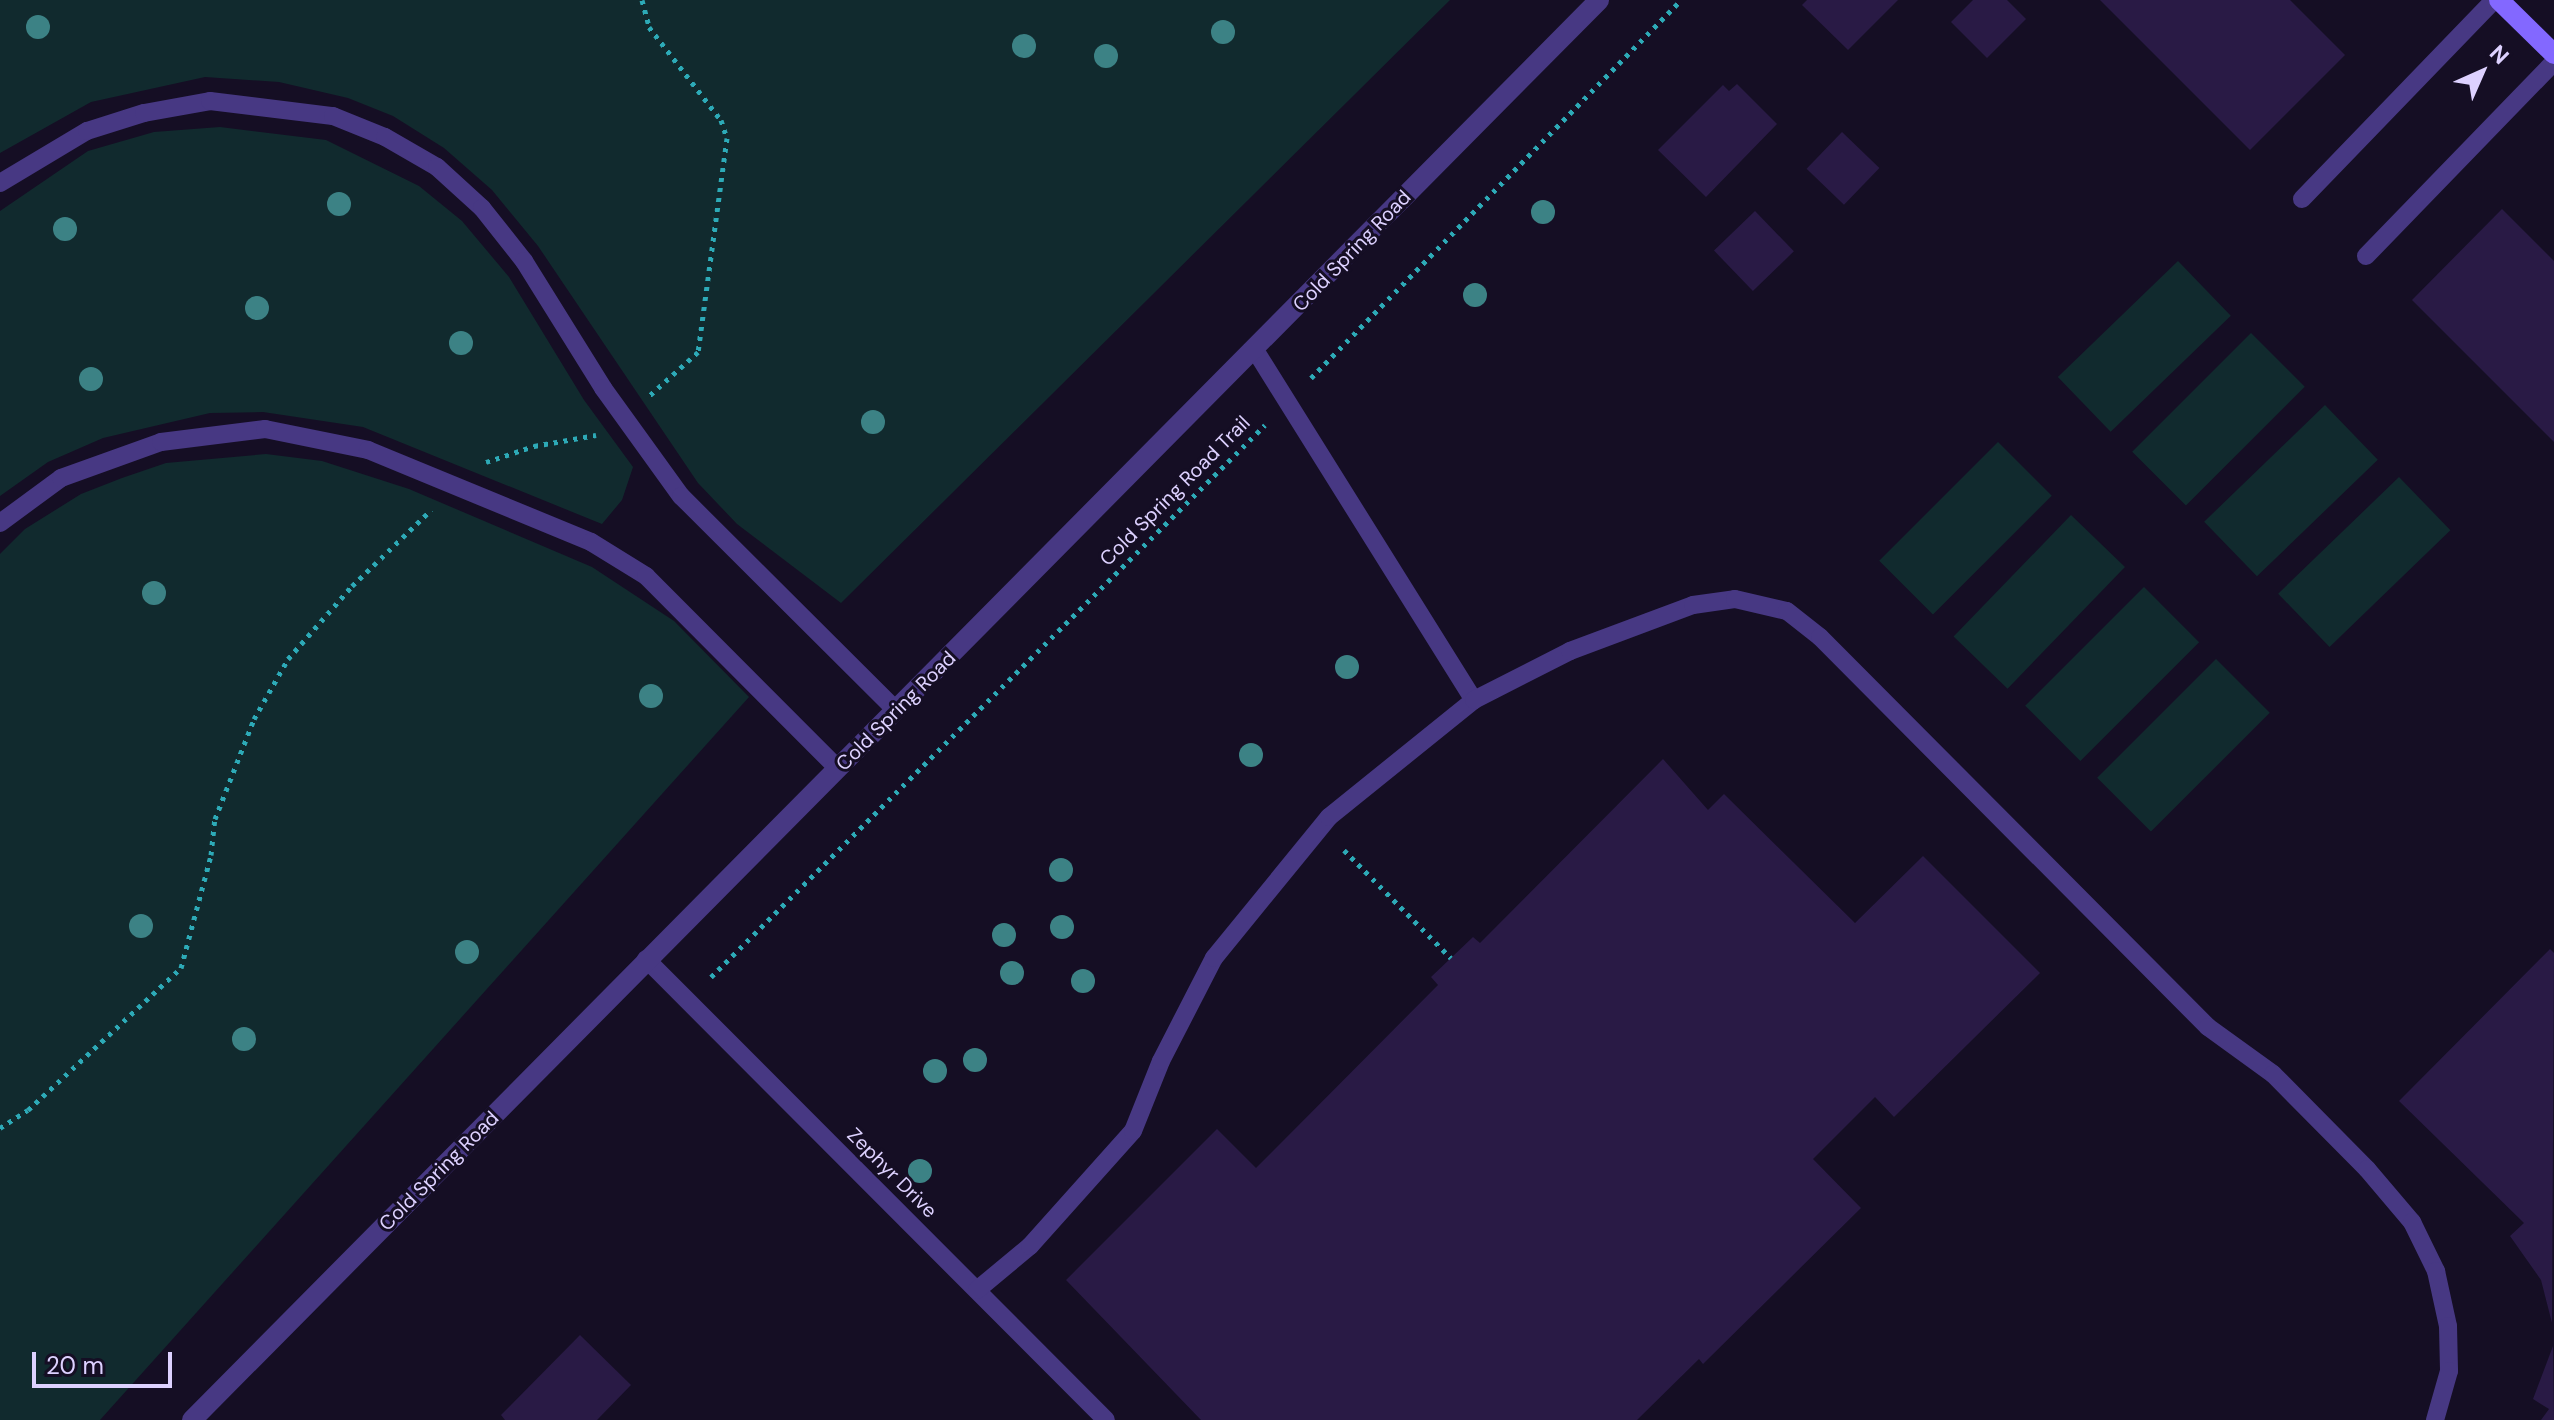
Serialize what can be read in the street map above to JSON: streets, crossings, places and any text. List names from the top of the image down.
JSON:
{
  "streets": {
    "street": ["Cold Spring Road"],
    "lane": ["Zephyr Drive"],
    "path": ["Cold Spring Road Trail"]
  },
  "crossings": [
    ["Cold Spring Road", "Zephyr Drive"],
    ["Cold Spring Road Trail", "Zephyr Drive"]
  ],
  "scale_bar": "20 m",
  "north": "top right"
}
